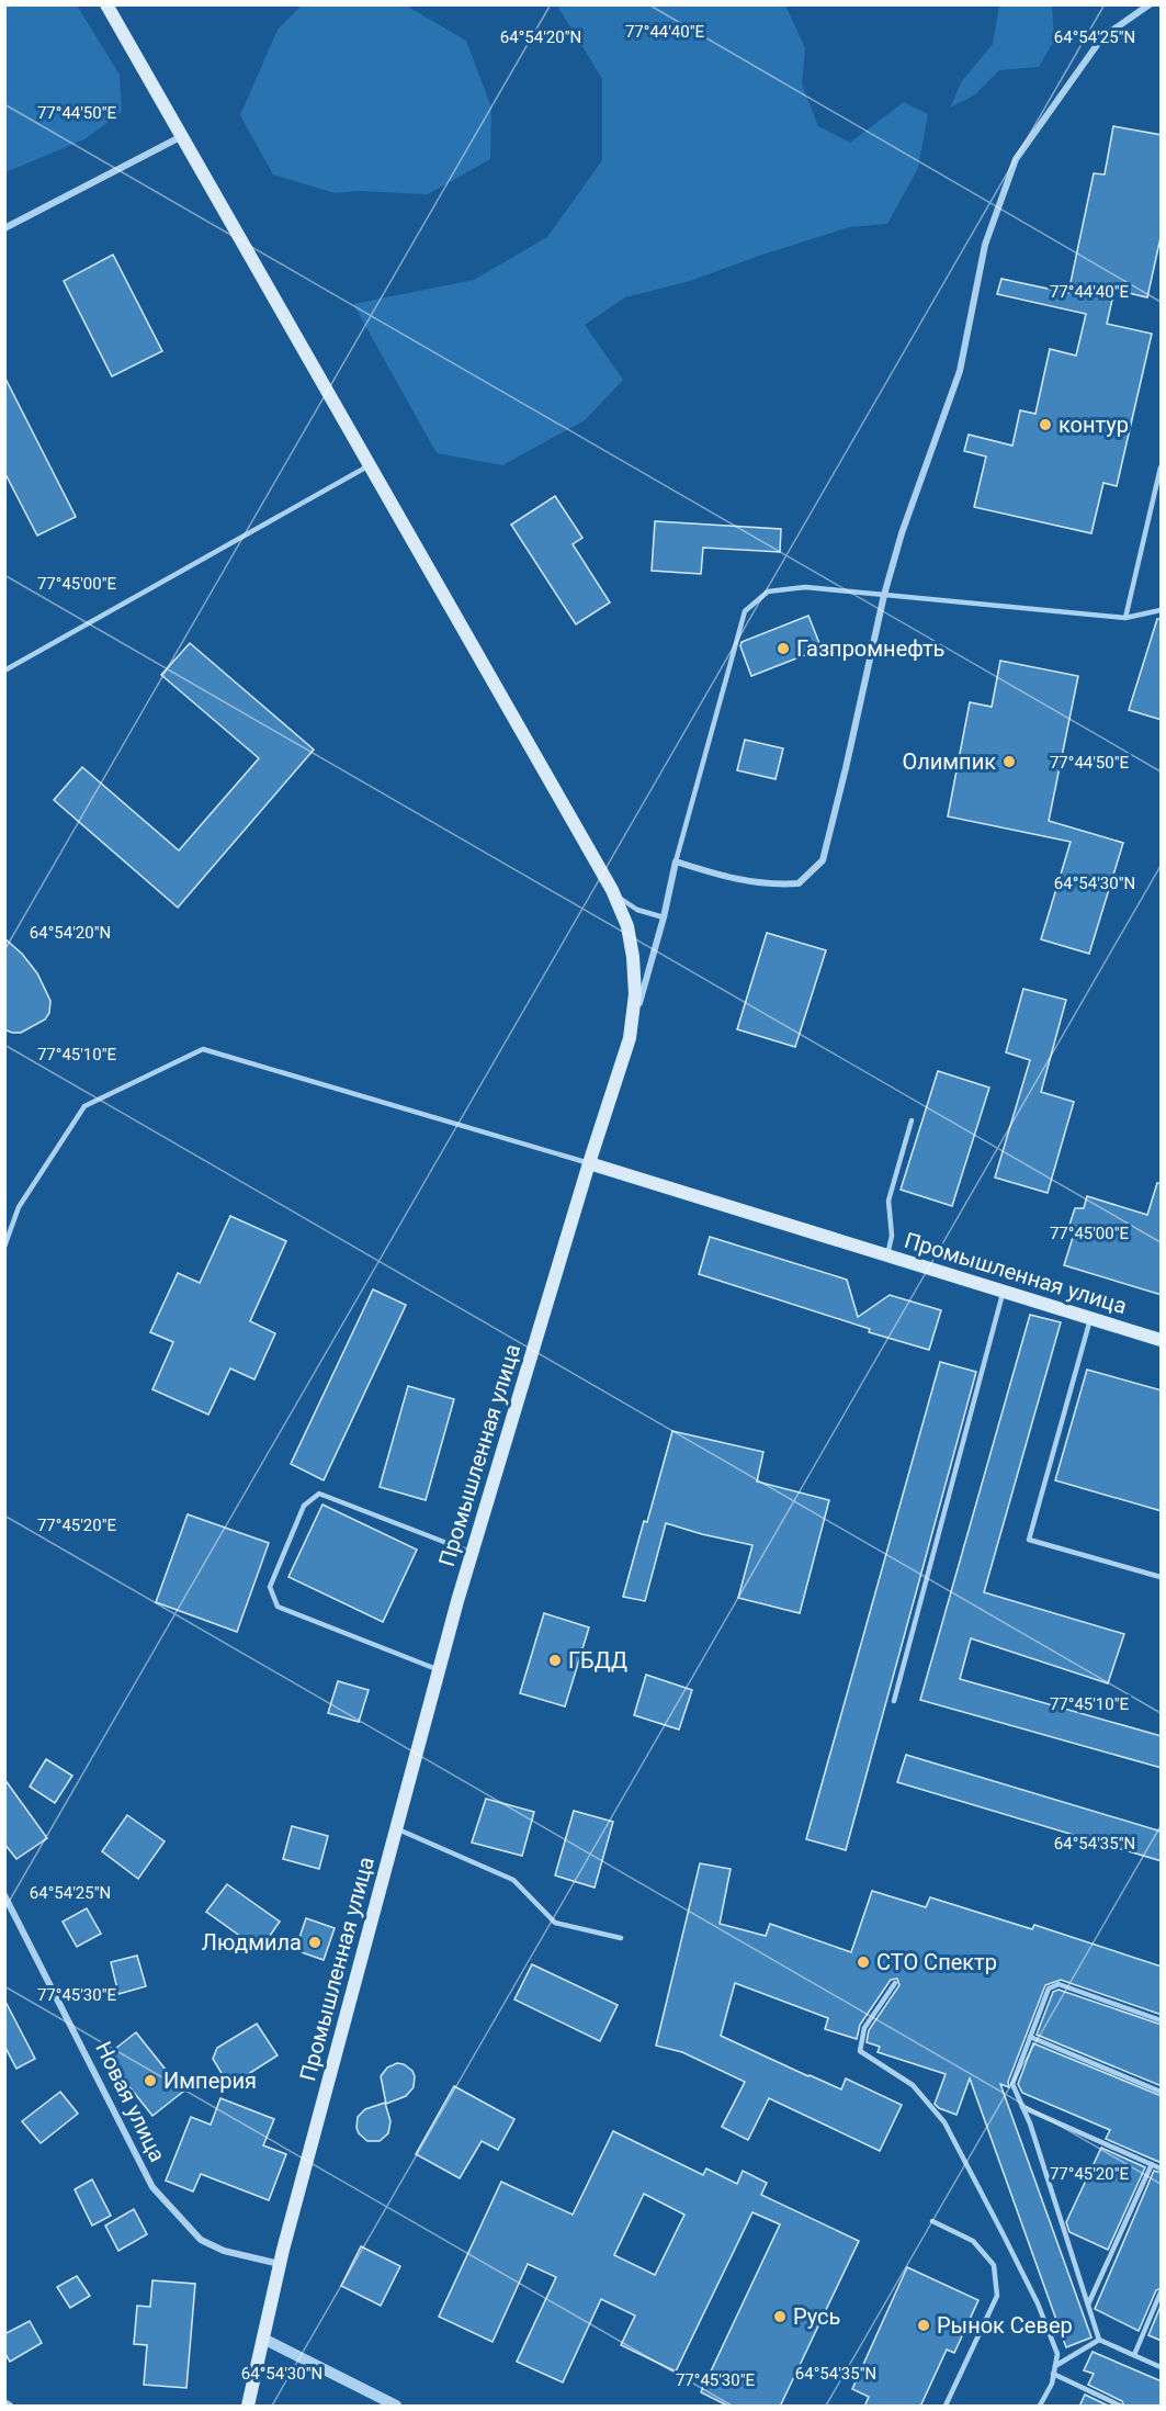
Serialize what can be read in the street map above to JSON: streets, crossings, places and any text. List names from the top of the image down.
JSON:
{
  "streets": {
    "main road": ["Промышленная улица"],
    "street": ["Новая улица"]
  },
  "crossings": [
    ["Промышленная улица", "Новая улица"]
  ],
  "places": [
    "контур",
    "Газпромнефть",
    "Олимпик",
    "ГБДД",
    "Людмила",
    "СТО Спектр",
    "Империя",
    "Русь",
    "Рынок Север"
  ],
  "coordinates": [
    "77°44'40\"E",
    "64°54'20\"N",
    "64°54'25\"N",
    "77°44'50\"E",
    "77°45'00\"E",
    "64°54'30\"N",
    "77°45'10\"E",
    "77°45'20\"E",
    "64°54'35\"N",
    "77°45'30\"E"
  ]
}
